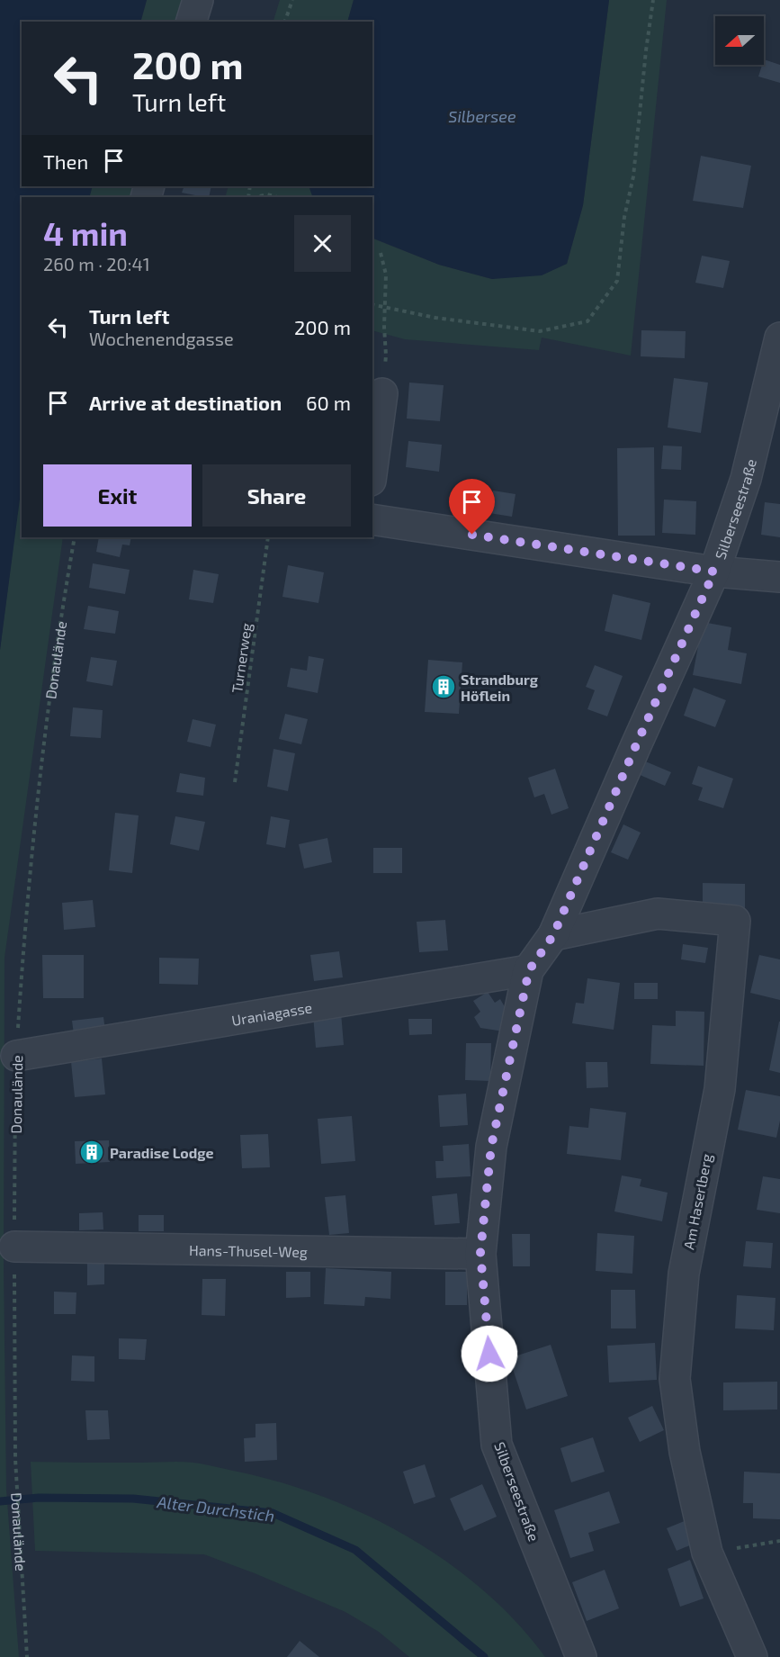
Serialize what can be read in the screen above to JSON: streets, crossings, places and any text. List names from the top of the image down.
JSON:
{
  "streets": {
    "street": [
      "Silberseestraße",
      "Uraniagasse",
      "Am Haserlberg",
      "Hans-Thusel-Weg"
    ],
    "path": ["Turnerweg", "Donaulände"]
  },
  "crossings": [
    ["Silberseestraße", "Uraniagasse"],
    ["Silberseestraße", "Am Haserlberg"],
    ["Silberseestraße", "Hans-Thusel-Weg"],
    ["Donaulände", "Uraniagasse"],
    ["Donaulände", "Hans-Thusel-Weg"]
  ],
  "water": ["Silbersee", "Alter Durchstich"],
  "places": {
    "building": ["Strandburg Höflein", "Paradise Lodge"]
  },
  "north": "left",
  "page": {
    "turn": ["200 m", "Turn left"],
    "then": "Then",
    "heading": ["4 min", "260 m · 20:41"],
    "list": [
      {
        "name": "Turn left",
        "note": "Wochenendgasse",
        "value": "200 m"
      },
      {
        "name": "Arrive at destination",
        "value": "60 m"
      }
    ],
    "buttons": ["Exit", "Share"]
  }
}
